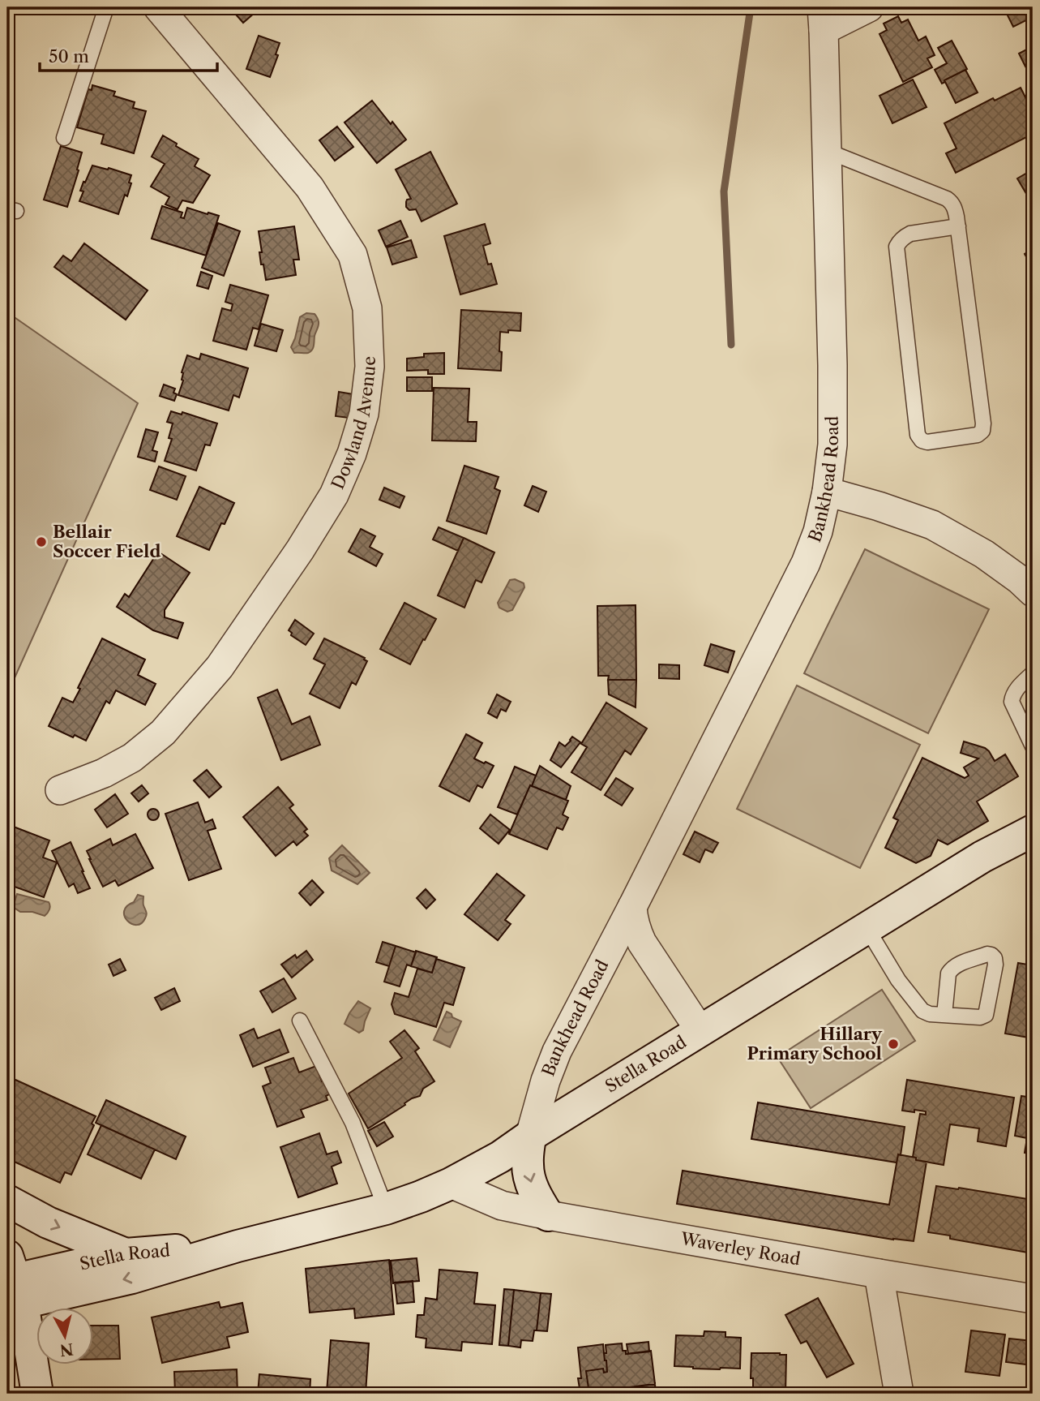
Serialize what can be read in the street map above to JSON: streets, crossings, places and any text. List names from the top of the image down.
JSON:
{
  "streets": {
    "main road": ["Stella Road"],
    "street": ["Dowland Avenue", "Bankhead Road", "Waverley Road"]
  },
  "crossings": [
    ["Bankhead Road", "Stella Road"],
    ["Stella Road", "Waverley Road"]
  ],
  "places": ["Bellair Soccer Field", "Hillary Primary School"],
  "scale_bar": "50 m",
  "north": "bottom"
}
